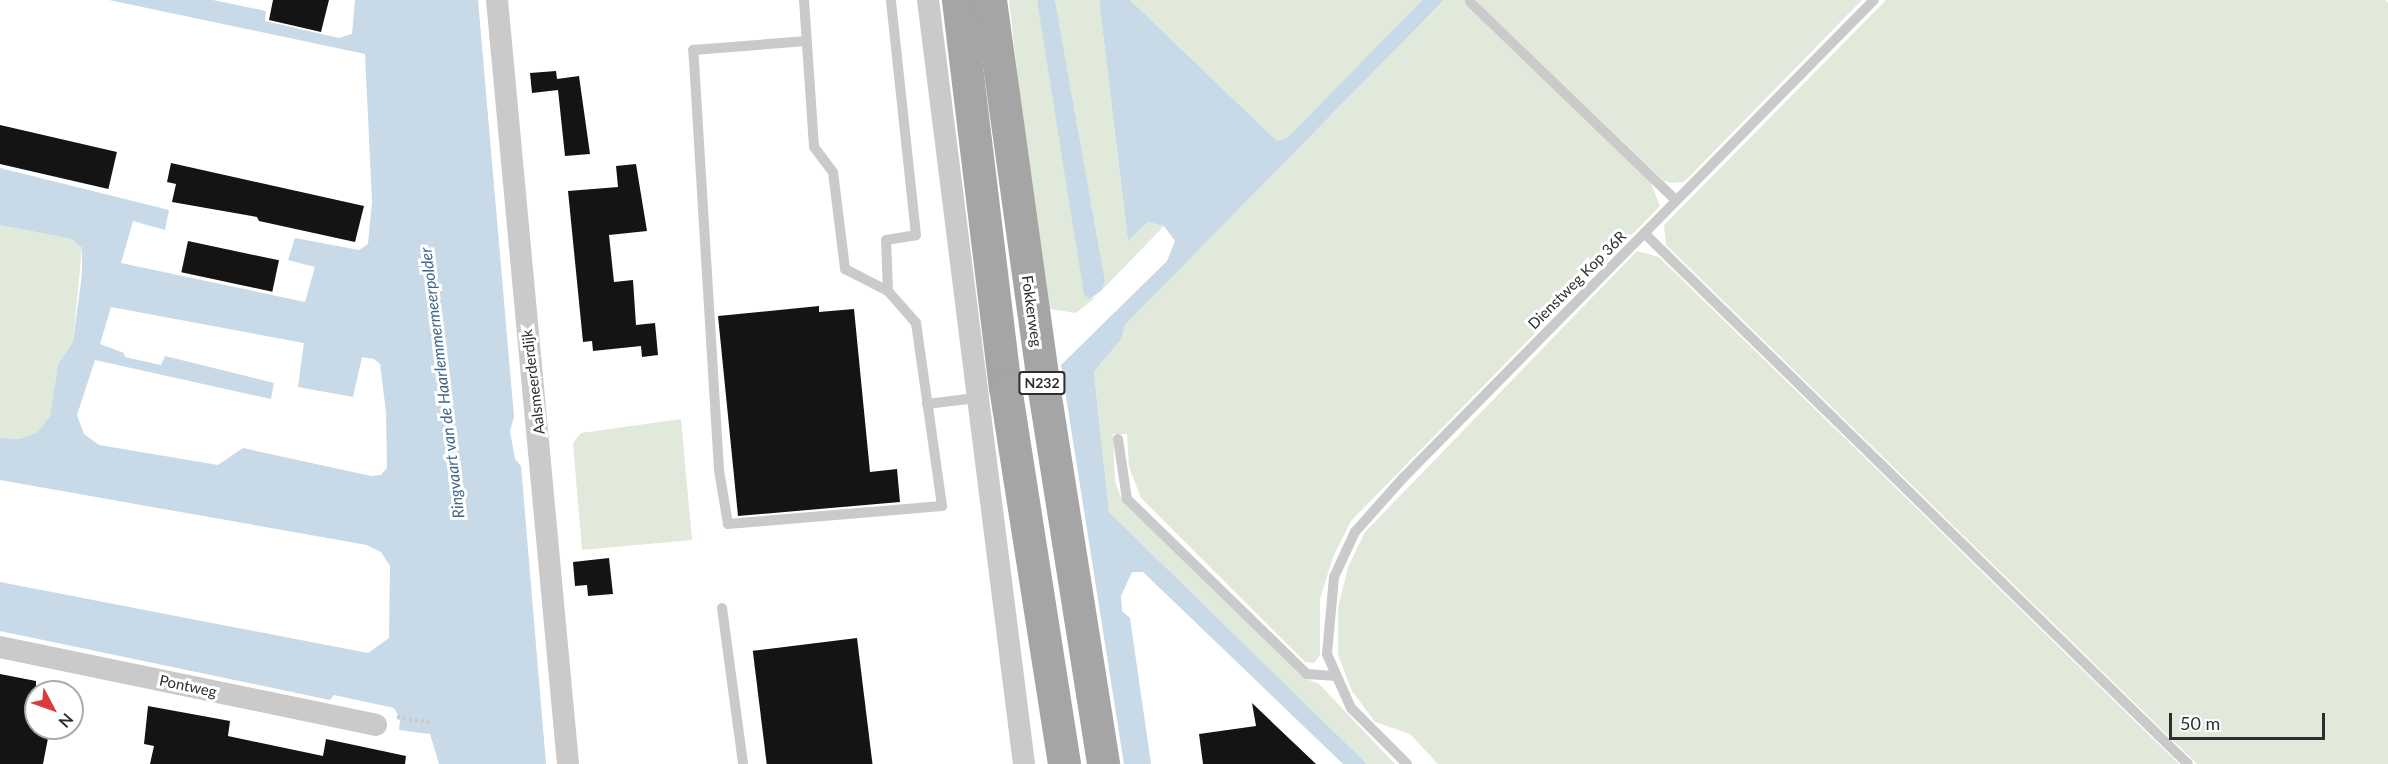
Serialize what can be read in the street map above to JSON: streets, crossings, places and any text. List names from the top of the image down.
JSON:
{
  "streets": {
    "main road": ["Fokkerweg", "N232"],
    "street": ["Aalsmeerderdijk", "Pontweg"],
    "lane": ["Dienstweg Kop 36R"]
  },
  "water": ["Ringvaart van de Haarlemmermeerpolder"],
  "scale_bar": "50 m",
  "north": "bottom right"
}
